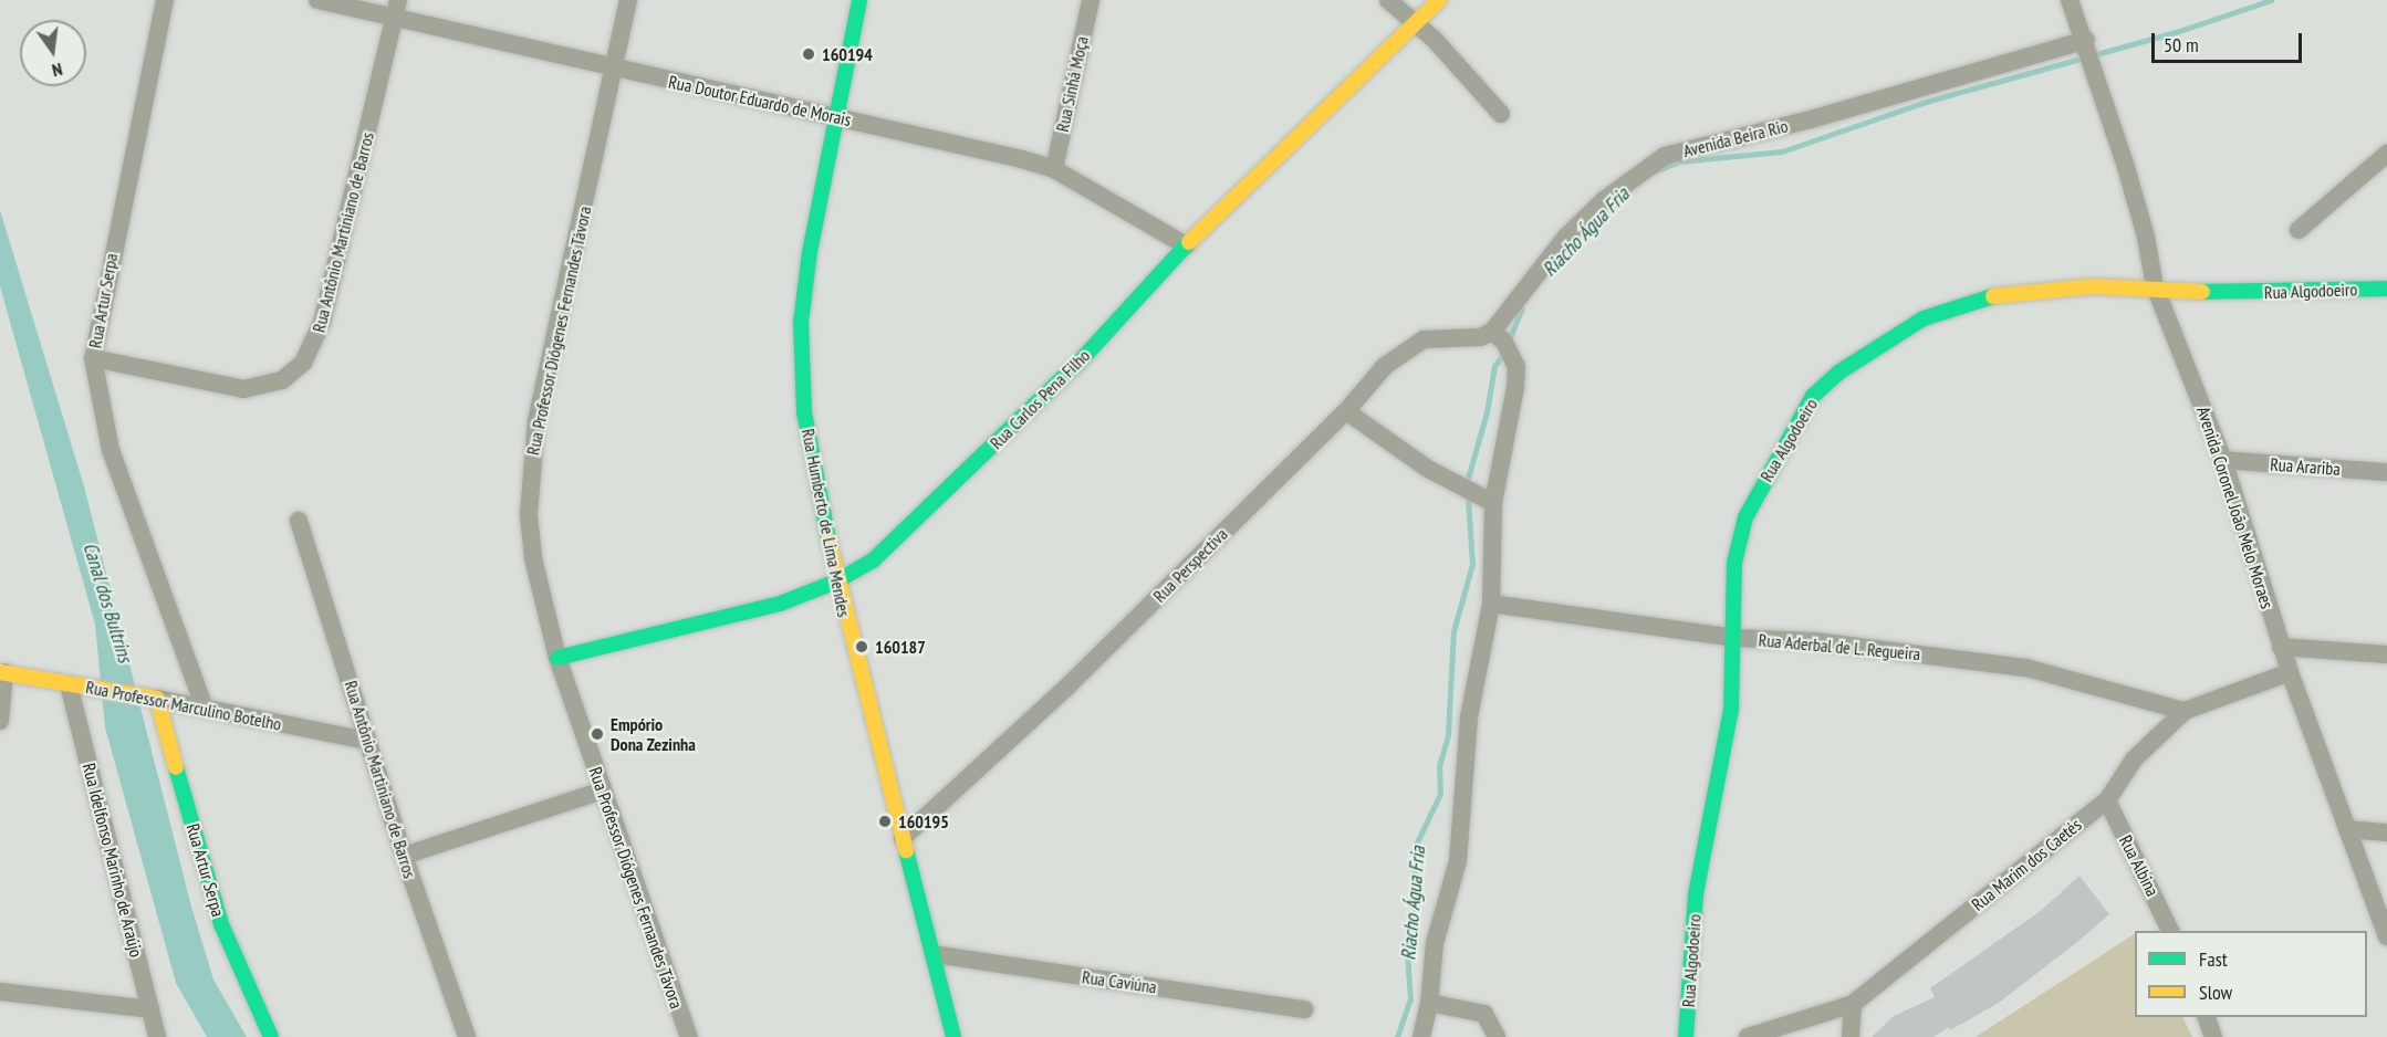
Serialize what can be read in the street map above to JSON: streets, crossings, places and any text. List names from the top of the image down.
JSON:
{
  "streets": {
    "street": [
      "Rua Sinhá Moça",
      "Rua Doutor Eduardo de Morais",
      "Avenida Beira Rio",
      "Rua Antônio Martiniano de Barros",
      "Rua Algodoeiro",
      "Rua Artur Serpa",
      "Rua Professor Diógenes Fernandes Távora",
      "Rua Carlos Pena Filho",
      "Rua Arariba",
      "Avenida Coronel João Melo Moraes",
      "Rua Humberto de Lima Mendes",
      "Rua Perspectiva",
      "Rua Aderbal de L. Regueira",
      "Rua Professor Marculino Botelho",
      "Rua Idelfonso Marinho de Araújo",
      "Rua Marim dos Caetés",
      "Rua Albina",
      "Rua Caviúna"
    ]
  },
  "crossings": [
    ["Rua Sinhá Moça", "Rua Doutor Eduardo de Morais"],
    ["Rua Doutor Eduardo de Morais", "Rua Antônio Martiniano de Barros"],
    ["Rua Doutor Eduardo de Morais", "Rua Professor Diógenes Fernandes Távora"],
    ["Rua Doutor Eduardo de Morais", "Rua Carlos Pena Filho"],
    ["Rua Doutor Eduardo de Morais", "Rua Humberto de Lima Mendes"],
    ["Avenida Beira Rio", "Avenida Coronel João Melo Moraes"],
    ["Avenida Beira Rio", "Rua Perspectiva"],
    ["Rua Antônio Martiniano de Barros", "Rua Artur Serpa"],
    ["Rua Antônio Martiniano de Barros", "Rua Professor Marculino Botelho"],
    ["Rua Algodoeiro", "Avenida Coronel João Melo Moraes"],
    ["Rua Algodoeiro", "Rua Aderbal de L. Regueira"],
    ["Rua Artur Serpa", "Rua Professor Marculino Botelho"],
    ["Rua Professor Diógenes Fernandes Távora", "Rua Carlos Pena Filho"],
    ["Rua Carlos Pena Filho", "Rua Humberto de Lima Mendes"],
    ["Rua Arariba", "Avenida Coronel João Melo Moraes"],
    ["Avenida Coronel João Melo Moraes", "Rua Marim dos Caetés"],
    ["Rua Humberto de Lima Mendes", "Rua Perspectiva"],
    ["Rua Humberto de Lima Mendes", "Rua Caviúna"],
    ["Rua Aderbal de L. Regueira", "Rua Marim dos Caetés"],
    ["Rua Professor Marculino Botelho", "Rua Idelfonso Marinho de Araújo"],
    ["Rua Marim dos Caetés", "Rua Albina"]
  ],
  "water": ["Riacho Água Fria", "Canal dos Bultrins"],
  "places": [
    "160194",
    "160187",
    "Empório Dona Zezinha",
    "160195"
  ],
  "legend": ["Fast", "Slow"],
  "scale_bar": "50 m",
  "north": "bottom"
}
